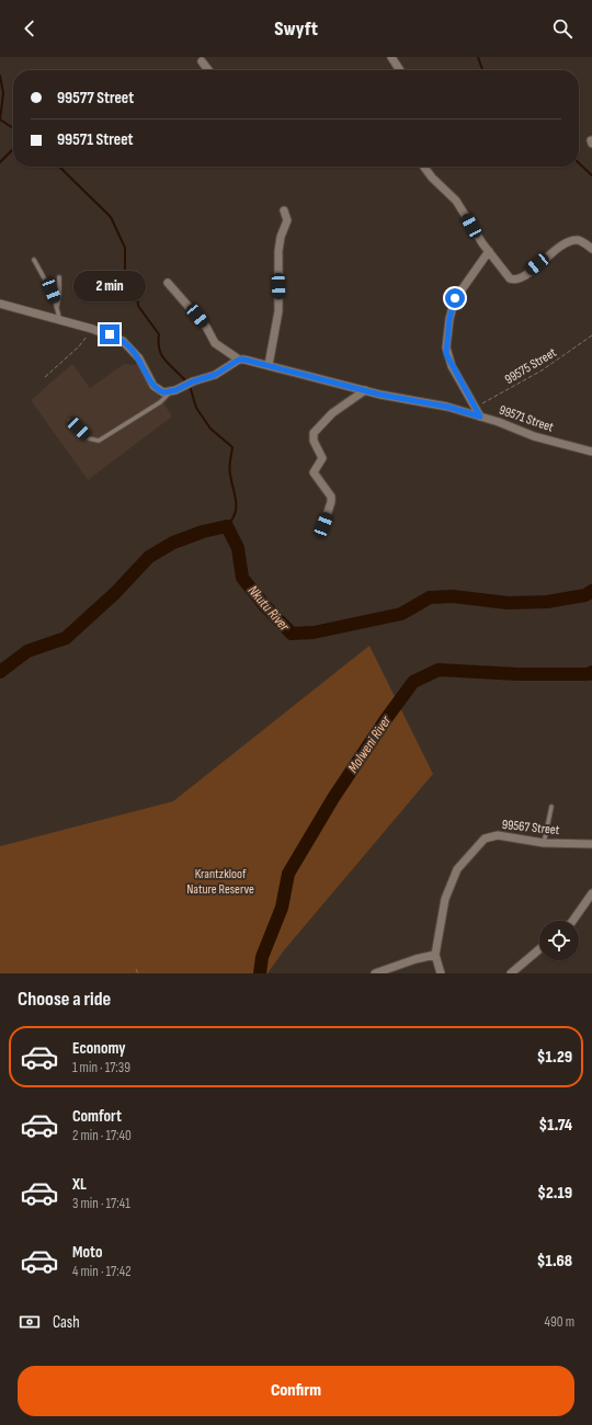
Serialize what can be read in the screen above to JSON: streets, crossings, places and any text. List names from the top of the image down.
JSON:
{
  "streets": {
    "street": ["99571 Street", "99567 Street"],
    "path": ["99575 Street"]
  },
  "water": ["Nkutu River", "Molweni River"],
  "parks": ["Krantzkloof Nature Reserve"],
  "page": {
    "header": "Swyft",
    "banner": ["99577 Street", "99571 Street"],
    "bubble": "2 min",
    "heading": "Choose a ride",
    "list": [
      {
        "name": "Economy",
        "note": "1 min · 17:39",
        "value": "$1.29"
      },
      {
        "name": "Comfort",
        "note": "2 min · 17:40",
        "value": "$1.74"
      },
      {
        "name": "XL",
        "note": "3 min · 17:41",
        "value": "$2.19"
      },
      {
        "name": "Moto",
        "note": "4 min · 17:42",
        "value": "$1.68"
      }
    ],
    "pay": ["Cash", "490 m"],
    "buttons": "Confirm"
  }
}
